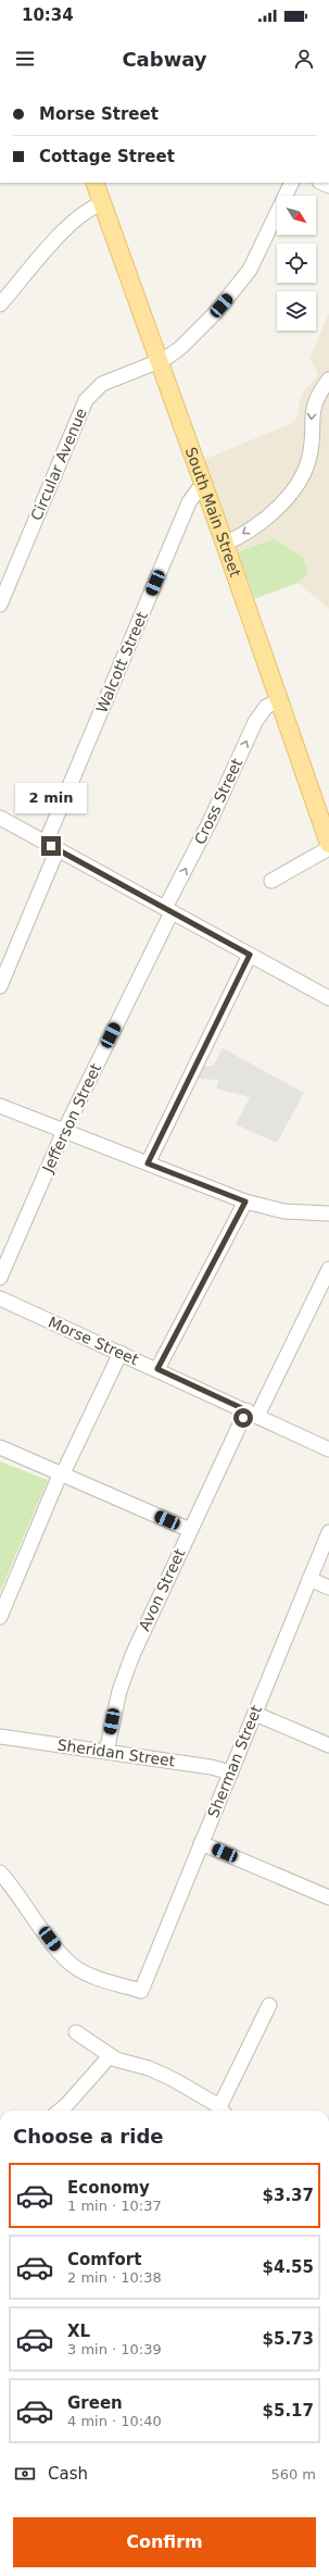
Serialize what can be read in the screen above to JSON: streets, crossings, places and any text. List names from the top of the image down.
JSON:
{
  "streets": {
    "main road": ["South Main Street"],
    "street": [
      "Circular Avenue",
      "Walcott Street",
      "Cross Street",
      "Jefferson Street",
      "Morse Street",
      "Avon Street",
      "Sheridan Street",
      "Sherman Street"
    ]
  },
  "crossings": [
    ["Circular Avenue", "South Main Street"],
    ["South Main Street", "Walcott Street"],
    ["South Main Street", "Cross Street"],
    ["Cross Street", "Jefferson Street"],
    ["Morse Street", "Avon Street"],
    ["Avon Street", "Sheridan Street"],
    ["Sheridan Street", "Sherman Street"]
  ],
  "one_way": ["Cross Street"],
  "north": "bottom right",
  "page": {
    "status": "10:34",
    "header": "Cabway",
    "banner": ["Morse Street", "Cottage Street"],
    "bubble": "2 min",
    "heading": "Choose a ride",
    "list": [
      {
        "name": "Economy",
        "note": "1 min · 10:37",
        "value": "$3.37"
      },
      {
        "name": "Comfort",
        "note": "2 min · 10:38",
        "value": "$4.55"
      },
      {
        "name": "XL",
        "note": "3 min · 10:39",
        "value": "$5.73"
      },
      {
        "name": "Green",
        "note": "4 min · 10:40",
        "value": "$5.17"
      }
    ],
    "pay": ["Cash", "560 m"],
    "buttons": "Confirm"
  }
}
